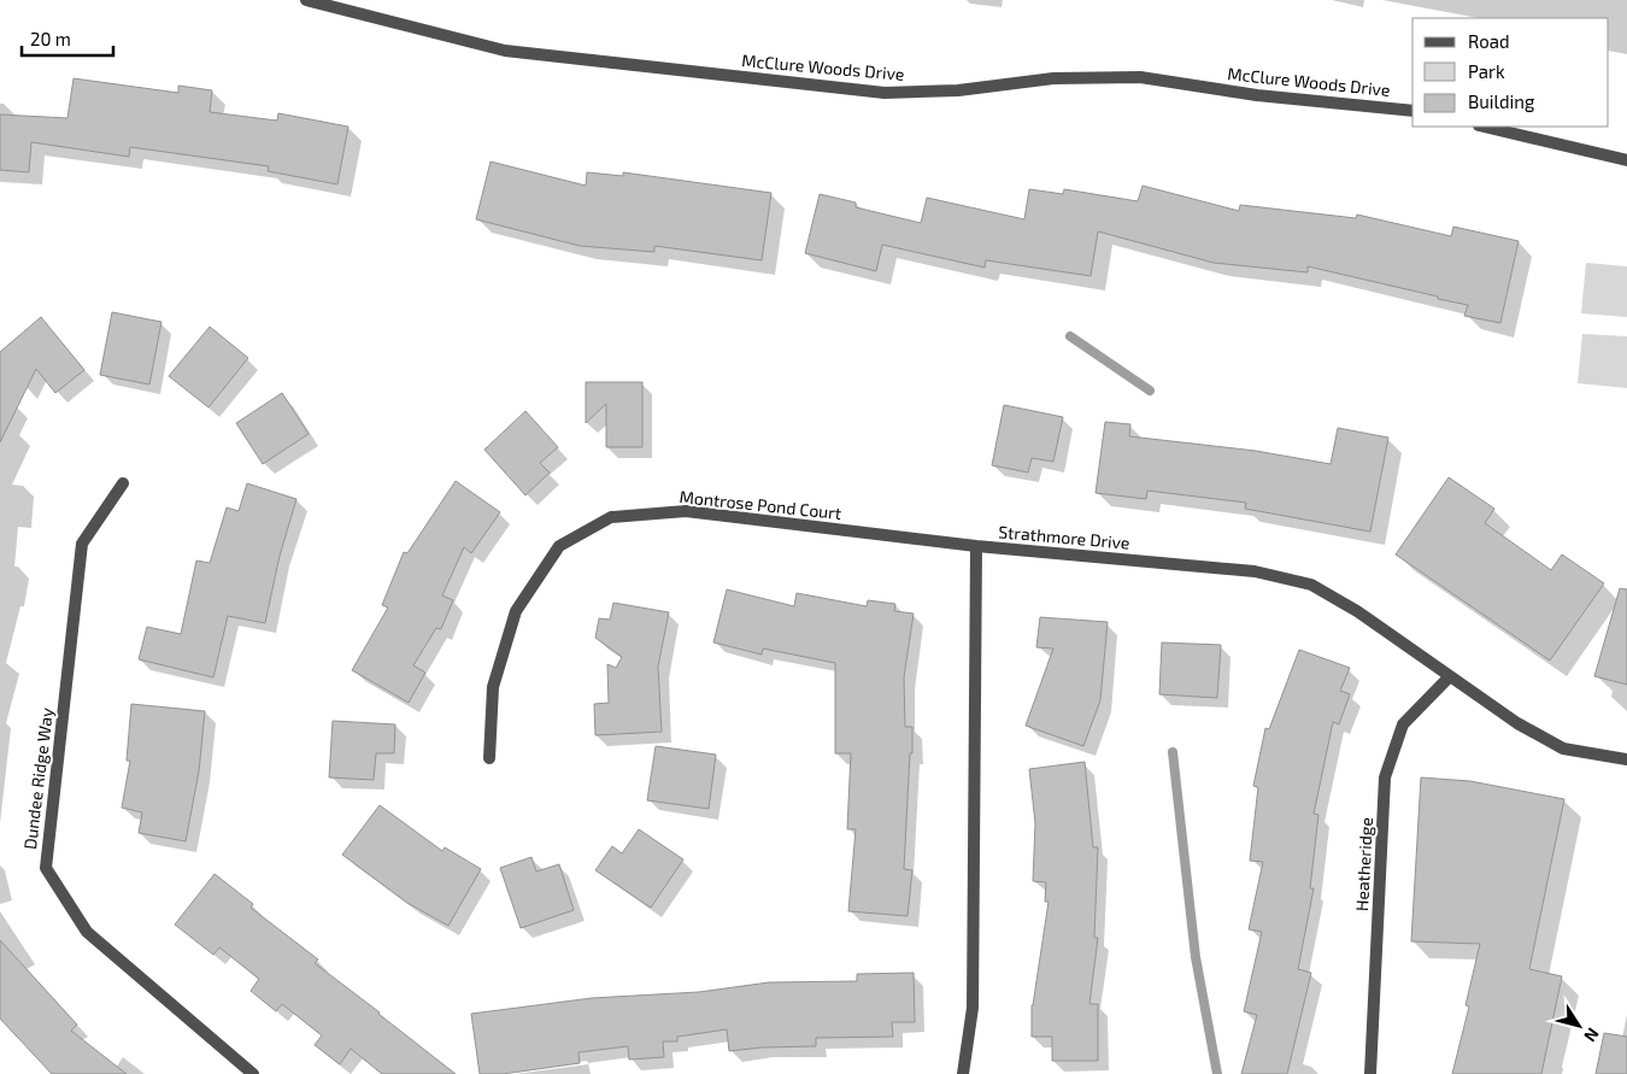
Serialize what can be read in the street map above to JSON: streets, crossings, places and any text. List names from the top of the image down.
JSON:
{
  "streets": {
    "street": [
      "McClure Woods Drive",
      "Montrose Pond Court",
      "Strathmore Drive",
      "Dundee Ridge Way",
      "Heatheridge"
    ]
  },
  "crossings": [
    ["Montrose Pond Court", "Strathmore Drive"],
    ["Strathmore Drive", "Heatheridge"]
  ],
  "legend": ["Road", "Park", "Building"],
  "scale_bar": "20 m",
  "north": "bottom right"
}
